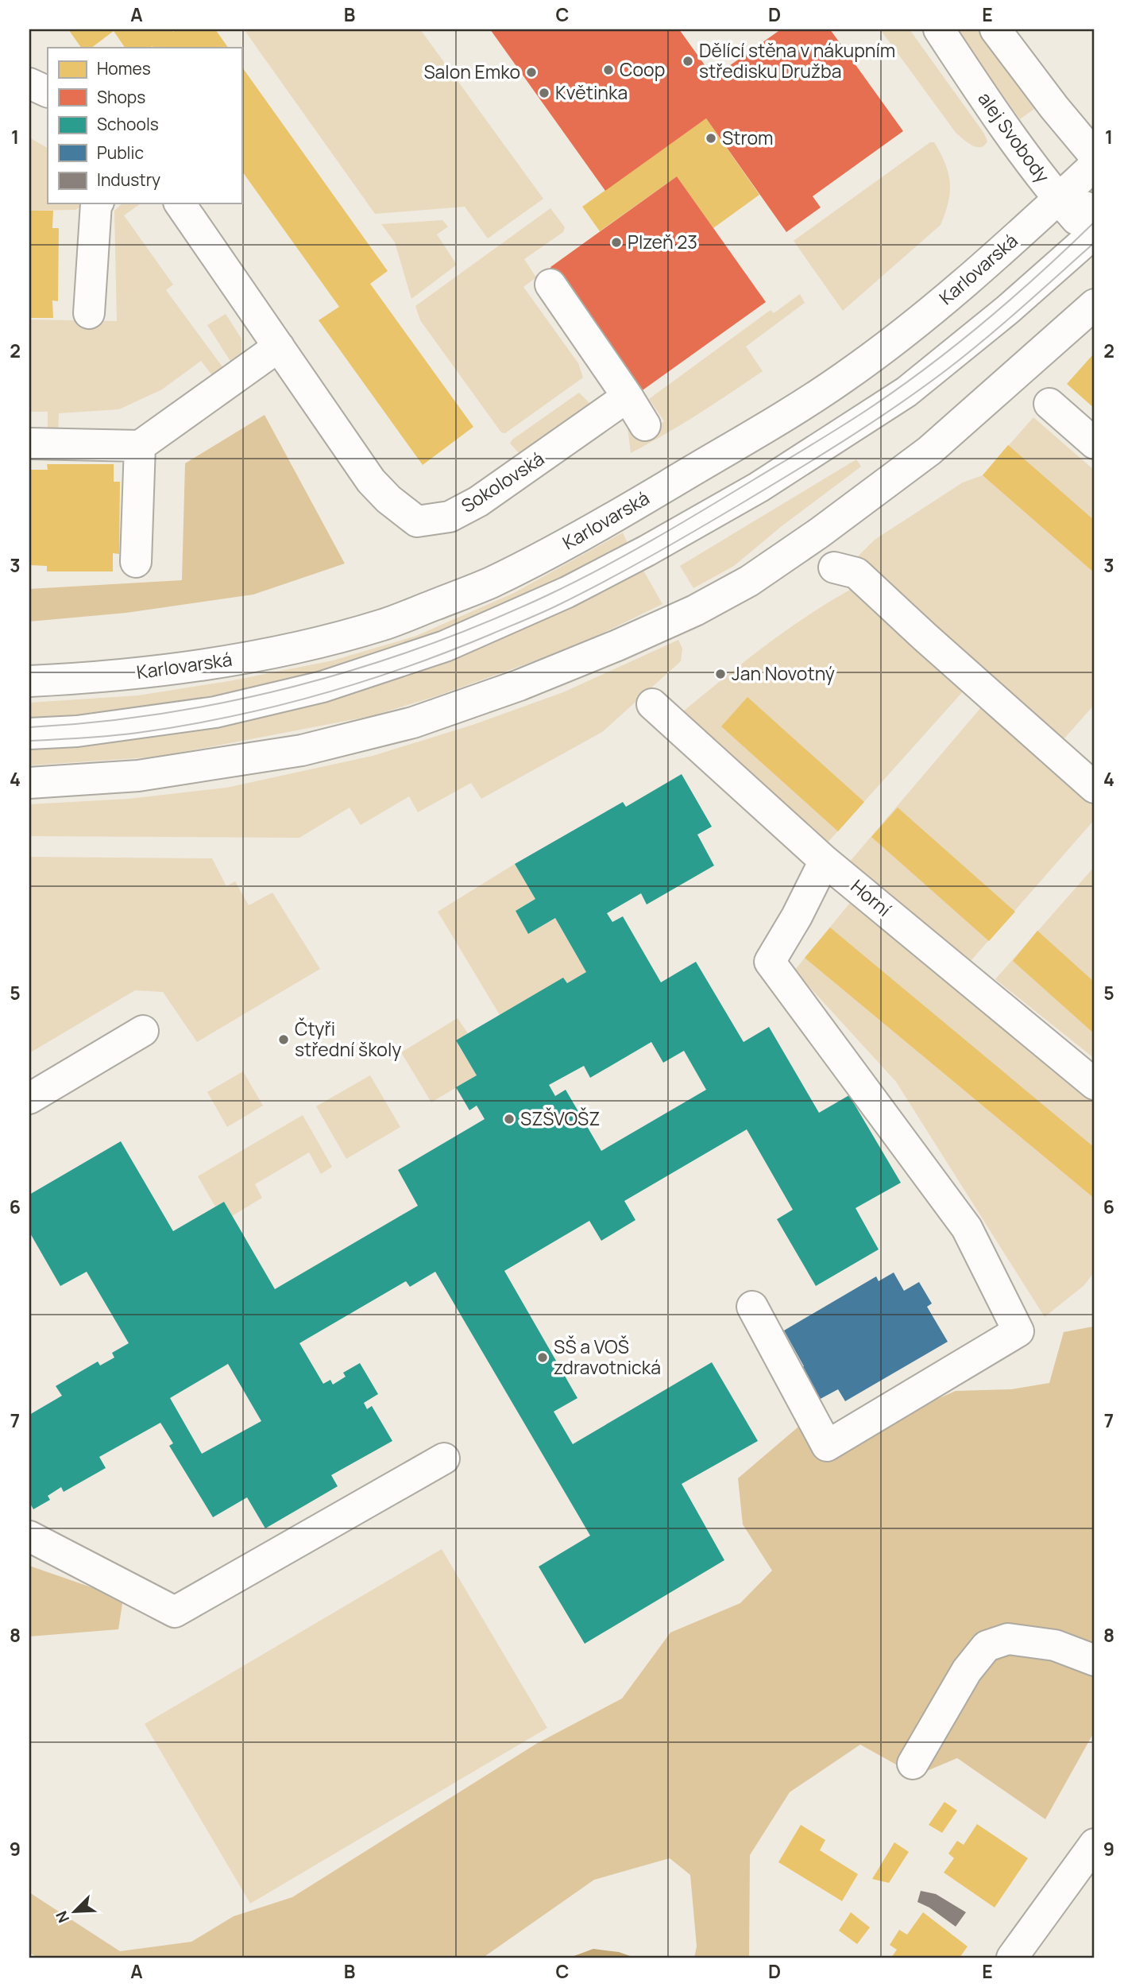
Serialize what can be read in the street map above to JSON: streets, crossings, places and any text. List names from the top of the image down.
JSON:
{
  "streets": {
    "street": [
      "alej Svobody",
      "Karlovarská",
      "Sokolovská",
      "Horní"
    ]
  },
  "crossings": [
    ["alej Svobody", "Karlovarská"]
  ],
  "places": [
    "Dělící stěna v nákupním středisku Družba",
    "Coop",
    "Salon Emko",
    "Květinka",
    "Strom",
    "Plzeň 23",
    "Jan Novotný",
    "Čtyři střední školy",
    "SZŠVOŠZ",
    "SŠ a VOŠ zdravotnická"
  ],
  "legend": [
    "Homes",
    "Shops",
    "Schools",
    "Public",
    "Industry"
  ],
  "north": "bottom left",
  "grid": {
    "columns": [
      "A",
      "B",
      "C",
      "D",
      "E"
    ],
    "rows": [
      "1",
      "2",
      "3",
      "4",
      "5",
      "6",
      "7",
      "8",
      "9"
    ]
  }
}
